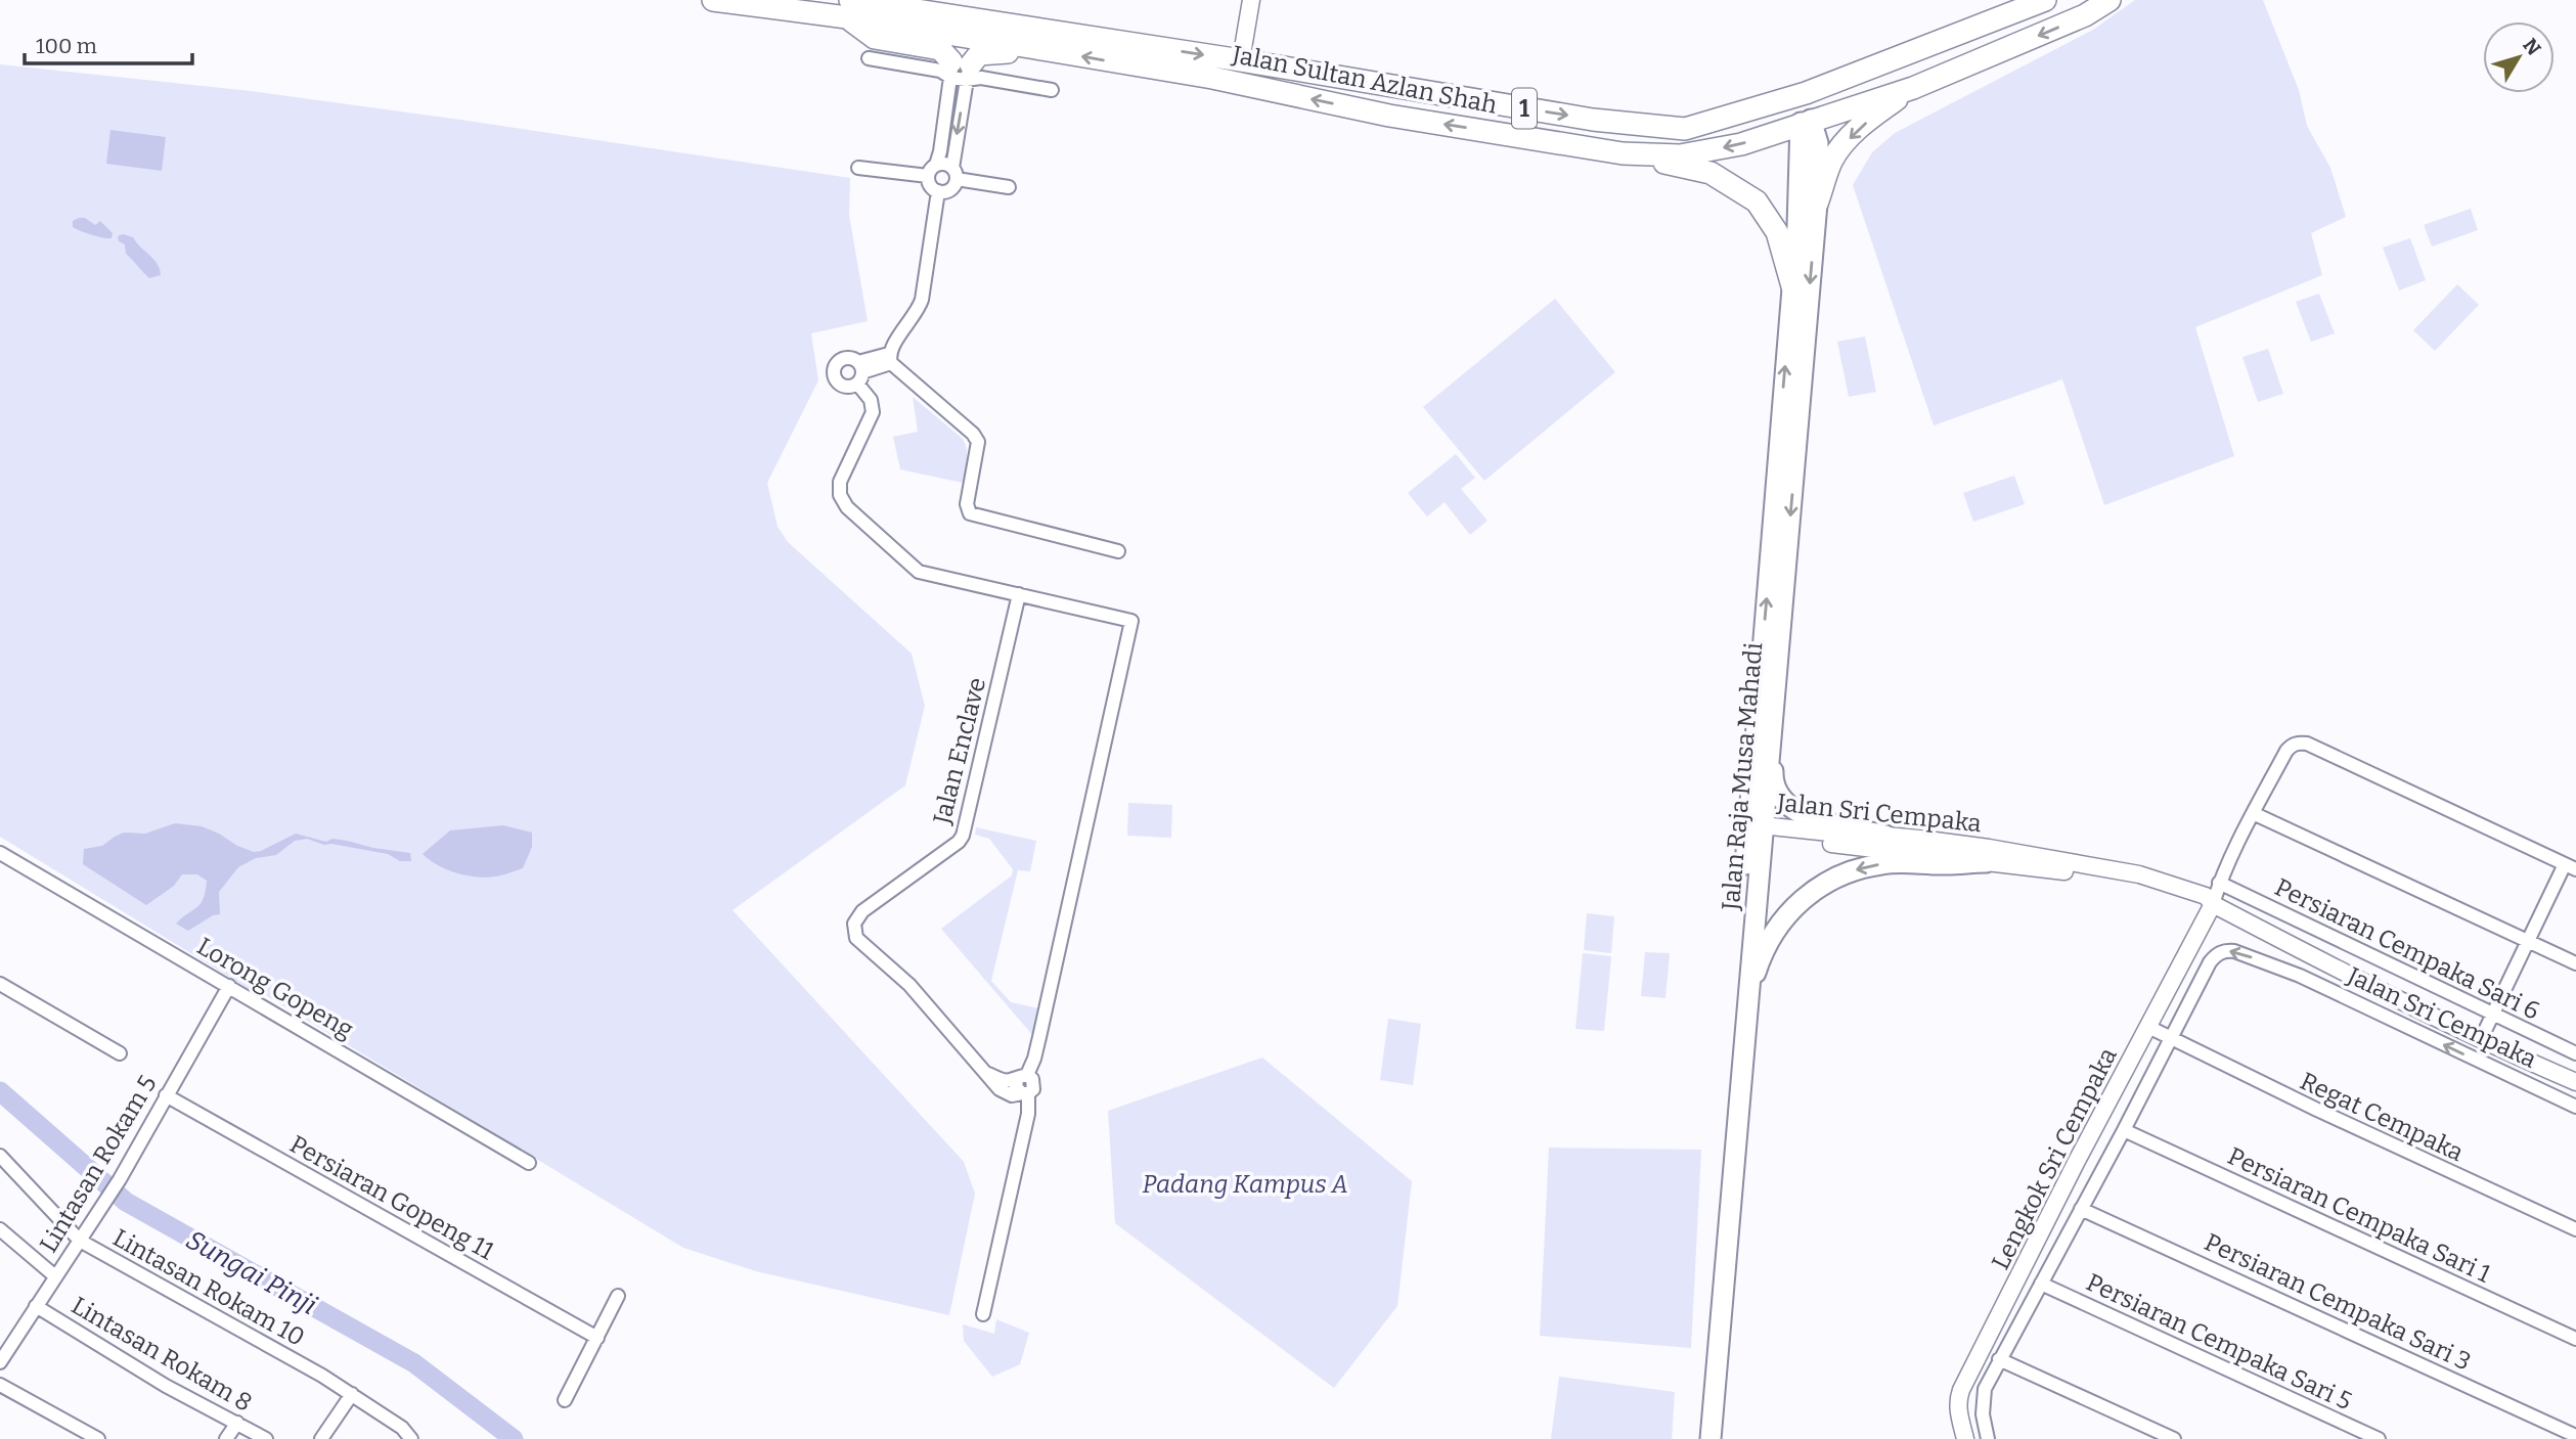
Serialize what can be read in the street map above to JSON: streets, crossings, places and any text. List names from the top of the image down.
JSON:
{
  "streets": {
    "main road": ["Jalan Sultan Azlan Shah", "1", "Jalan Raja Musa Mahadi"],
    "street": [
      "Jalan Enclave",
      "Jalan Sri Cempaka",
      "Persiaran Cempaka Sari 6",
      "Lorong Gopeng",
      "Regat Cempaka",
      "Lengkok Sri Cempaka",
      "Lintasan Rokam 5",
      "Persiaran Gopeng 11",
      "Persiaran Cempaka Sari 1",
      "Lintasan Rokam 10",
      "Persiaran Cempaka Sari 3",
      "Persiaran Cempaka Sari 5",
      "Lintasan Rokam 8"
    ]
  },
  "crossings": [
    ["Jalan Sultan Azlan Shah", "Jalan Raja Musa Mahadi"],
    ["Jalan Raja Musa Mahadi", "Jalan Sri Cempaka"],
    ["Jalan Sri Cempaka", "Regat Cempaka"],
    ["Jalan Sri Cempaka", "Lengkok Sri Cempaka"],
    ["Lorong Gopeng", "Lintasan Rokam 5"],
    ["Regat Cempaka", "Lengkok Sri Cempaka"],
    ["Lintasan Rokam 5", "Persiaran Gopeng 11"],
    ["Lintasan Rokam 5", "Lintasan Rokam 10"],
    ["Lintasan Rokam 5", "Lintasan Rokam 8"]
  ],
  "water": ["Sungai Pinji"],
  "parks": ["Padang Kampus A"],
  "scale_bar": "100 m",
  "north": "top right"
}
